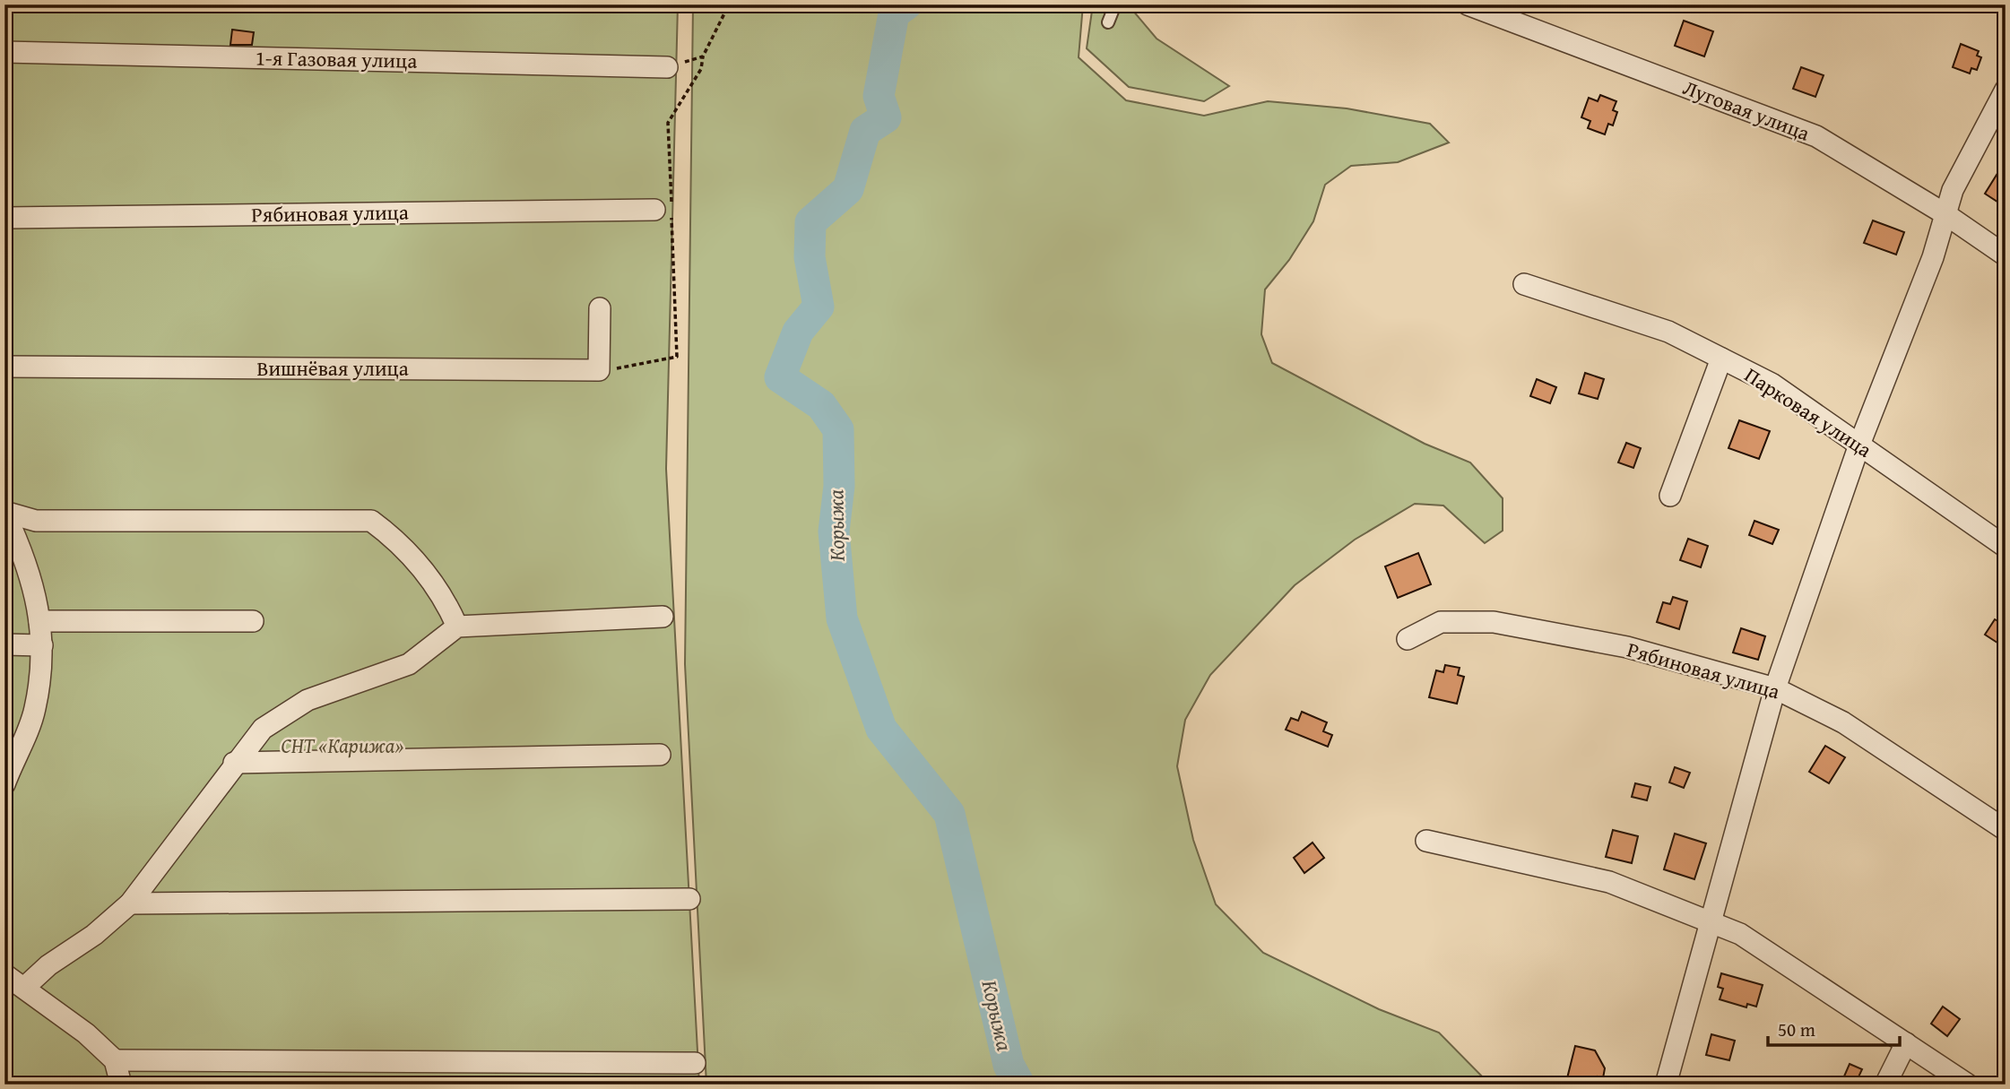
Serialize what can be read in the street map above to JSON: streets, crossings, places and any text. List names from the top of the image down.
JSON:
{
  "streets": {
    "street": [
      "1-я Газовая улица",
      "Луговая улица",
      "Рябиновая улица",
      "Вишнёвая улица",
      "Парковая улица"
    ]
  },
  "water": ["Корыжа"],
  "parks": ["СНТ «Карижа»"],
  "scale_bar": "50 m"
}
